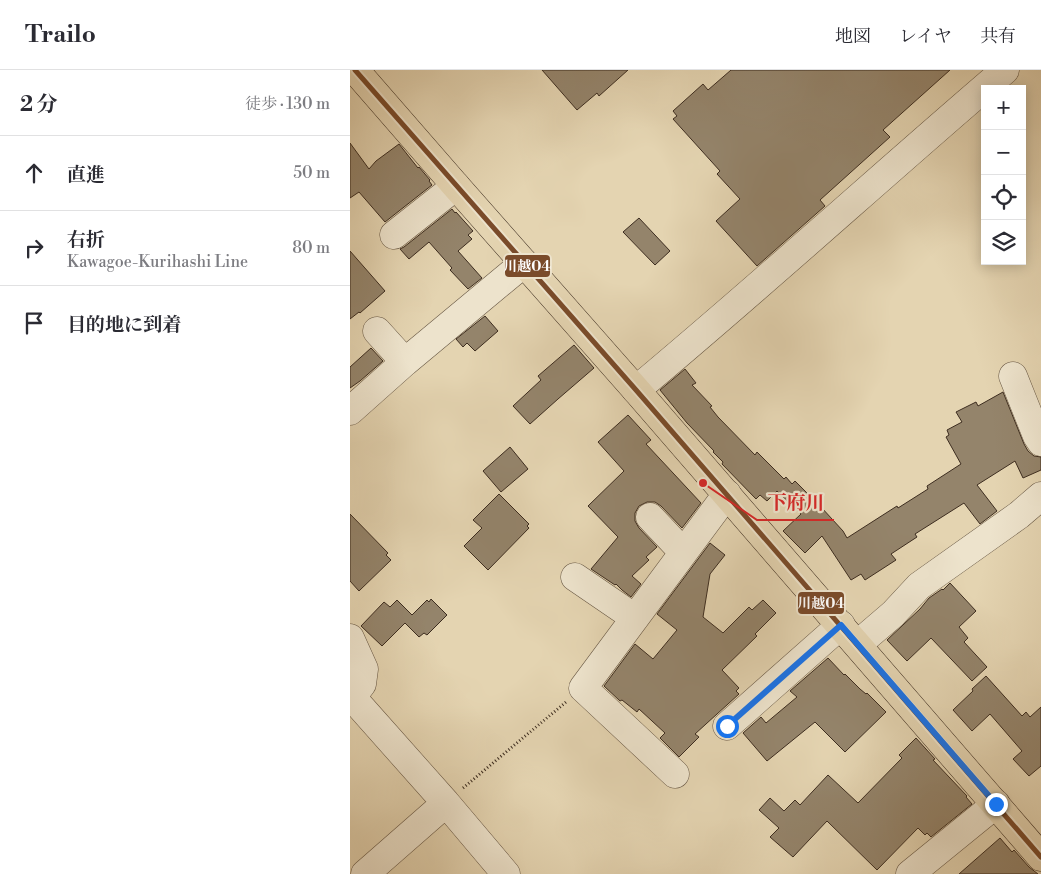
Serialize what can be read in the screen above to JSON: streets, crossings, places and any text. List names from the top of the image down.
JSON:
{
  "places": ["下府川"],
  "lines": ["transit line 川越04"],
  "page": {
    "header": "Trailo",
    "nav": ["地図", "レイヤ", "共有"],
    "heading": ["2 分", "徒歩 · 130 m"],
    "map_buttons": ["+", "−"],
    "list": [
      ["直進", "50 m"],
      ["右折", "Kawagoe-Kurihashi Line", "80 m"],
      "目的地に到着"
    ]
  }
}
